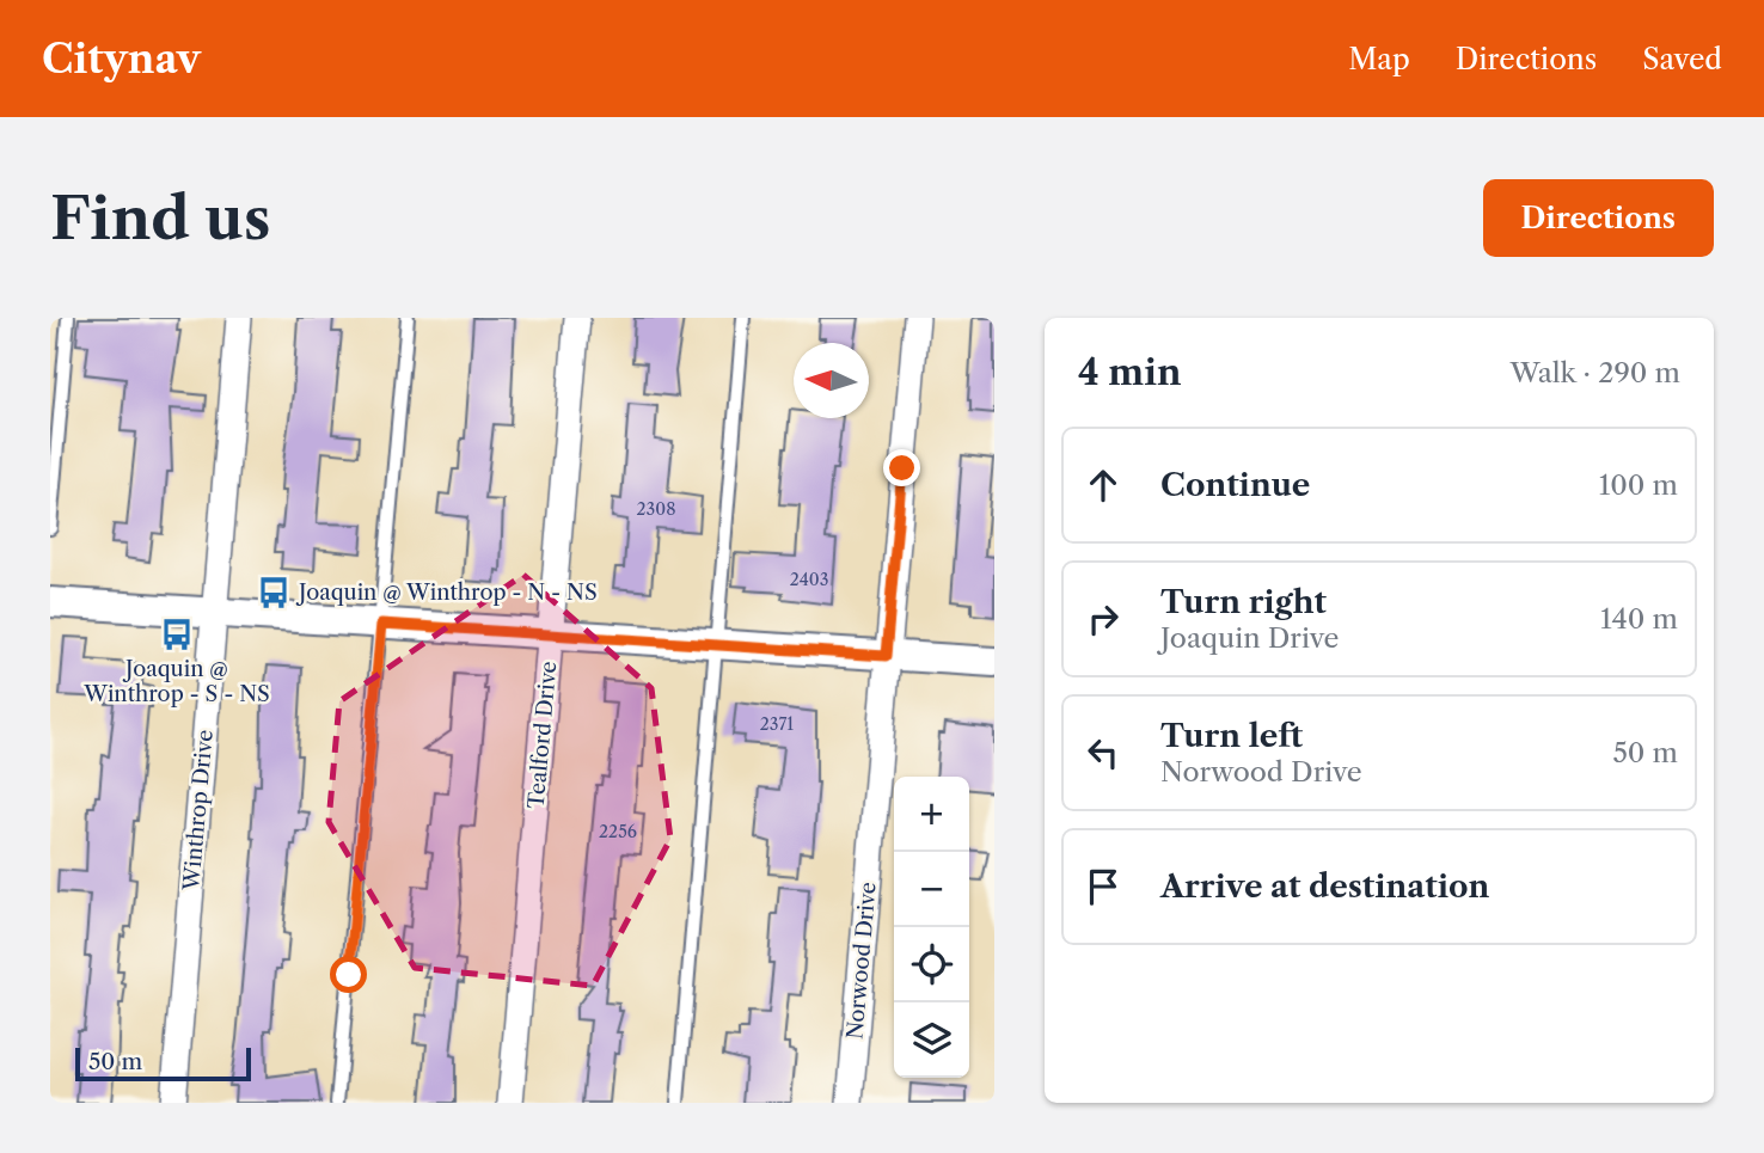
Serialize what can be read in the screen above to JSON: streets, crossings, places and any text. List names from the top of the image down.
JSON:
{
  "streets": {
    "street": ["Tealford Drive", "Winthrop Drive", "Norwood Drive"]
  },
  "places": {
    "bus stop": ["Joaquin @ Winthrop - N - NS", "Joaquin @ Winthrop - S - NS"]
  },
  "house_numbers": [
    "2308",
    "2403",
    "2371",
    "2256"
  ],
  "scale_bar": "50 m",
  "north": "left",
  "page": {
    "header": "Citynav",
    "nav": ["Map", "Directions", "Saved"],
    "buttons": "Directions",
    "title": "Find us",
    "heading": ["4 min", "Walk · 290 m"],
    "list": [
      ["Continue", "100 m"],
      ["Turn right", "Joaquin Drive", "140 m"],
      ["Turn left", "Norwood Drive", "50 m"],
      "Arrive at destination"
    ],
    "map_buttons": ["+", "−"],
    "scale": "50 m"
  }
}
